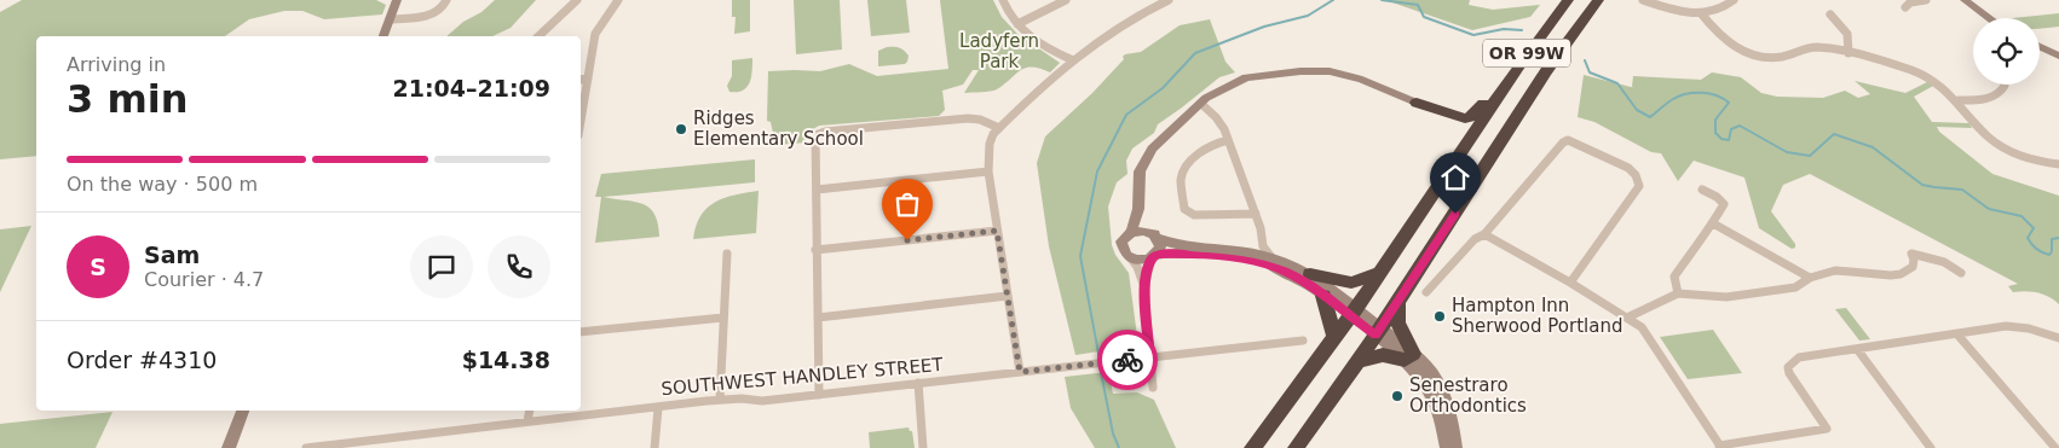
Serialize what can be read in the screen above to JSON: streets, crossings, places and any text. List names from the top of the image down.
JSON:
{
  "streets": {
    "highway": ["OR 99W"],
    "street": ["SOUTHWEST HANDLEY STREET"]
  },
  "parks": ["Ladyfern Park"],
  "places": ["Ridges Elementary School", "Hampton Inn Sherwood Portland", "Senestraro Orthodontics"],
  "page": {
    "heading": ["3 min", "Arriving in", "21:04–21:09"],
    "panel": [
      "Sam",
      "Courier · 4.7",
      "Order #4310",
      "$14.38"
    ],
    "bar": "On the way · 500 m",
    "round": "S"
  }
}
